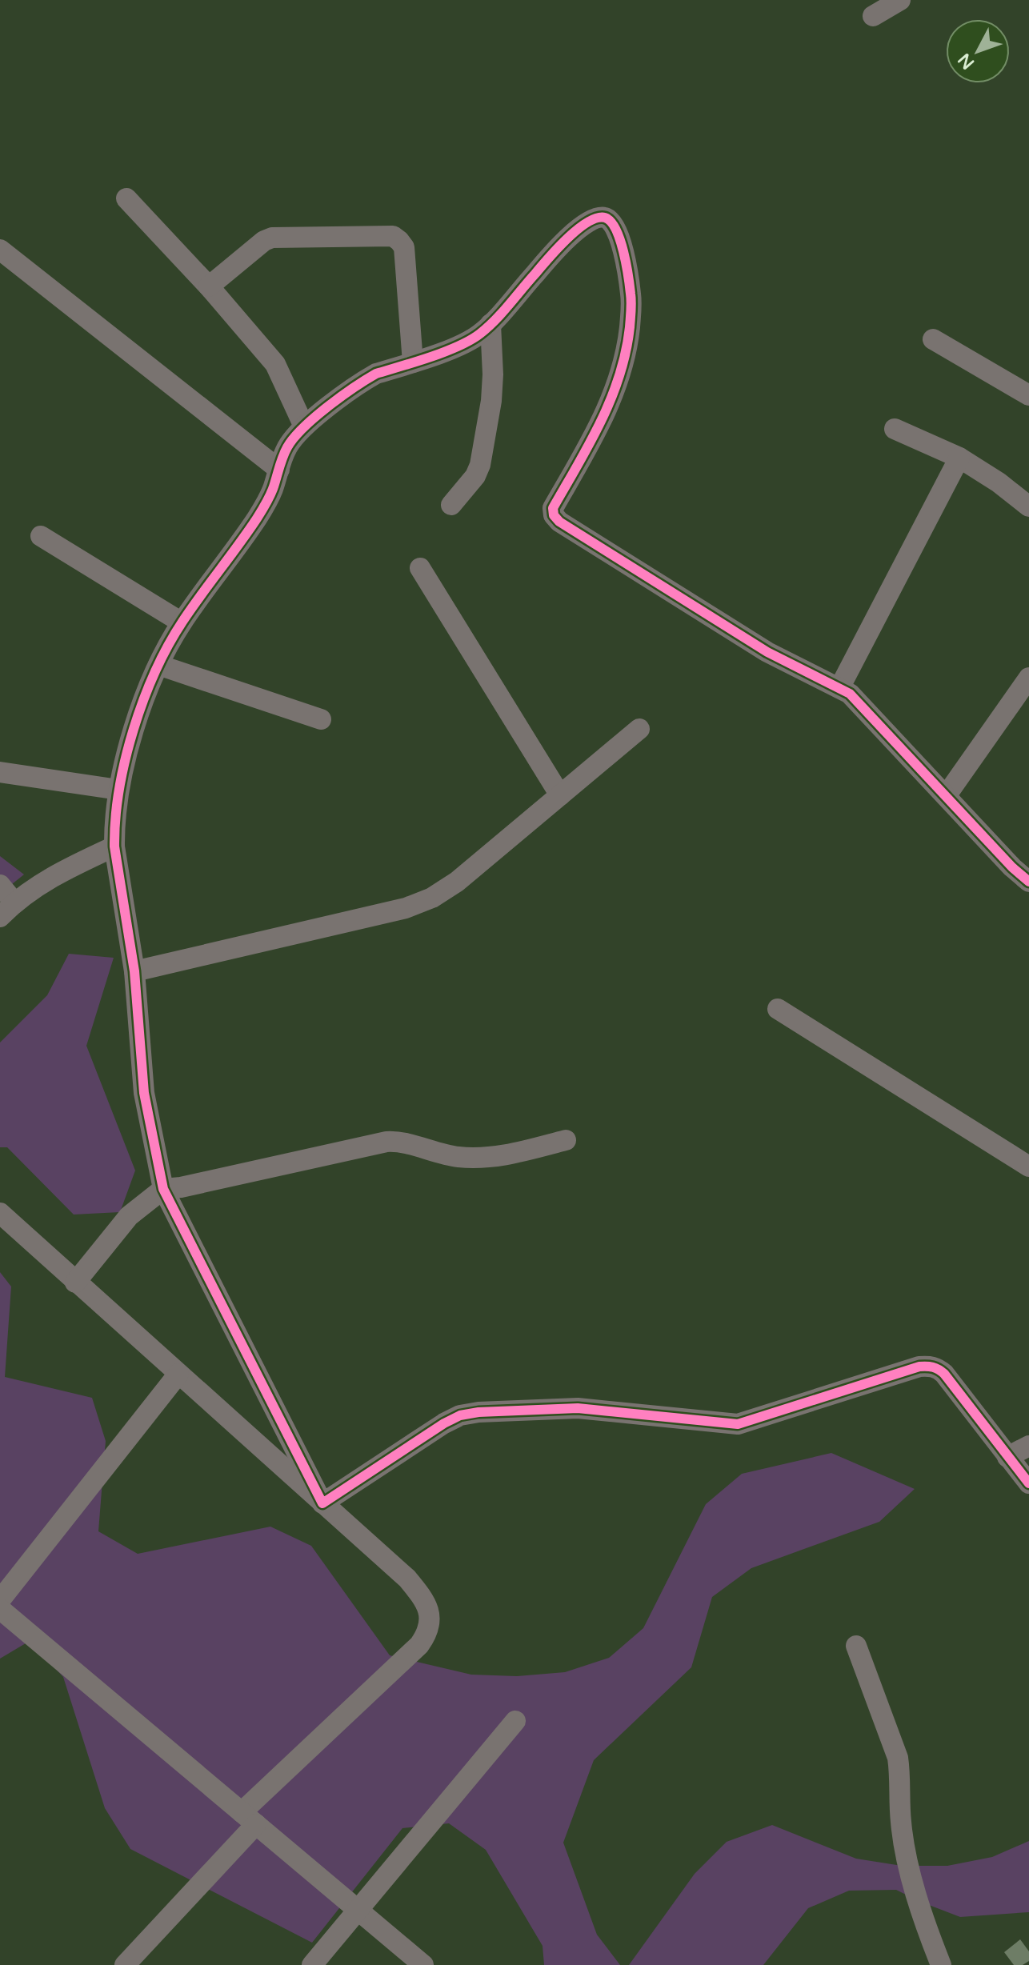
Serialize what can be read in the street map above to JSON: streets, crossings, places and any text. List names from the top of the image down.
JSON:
{
  "north": "bottom left"
}
